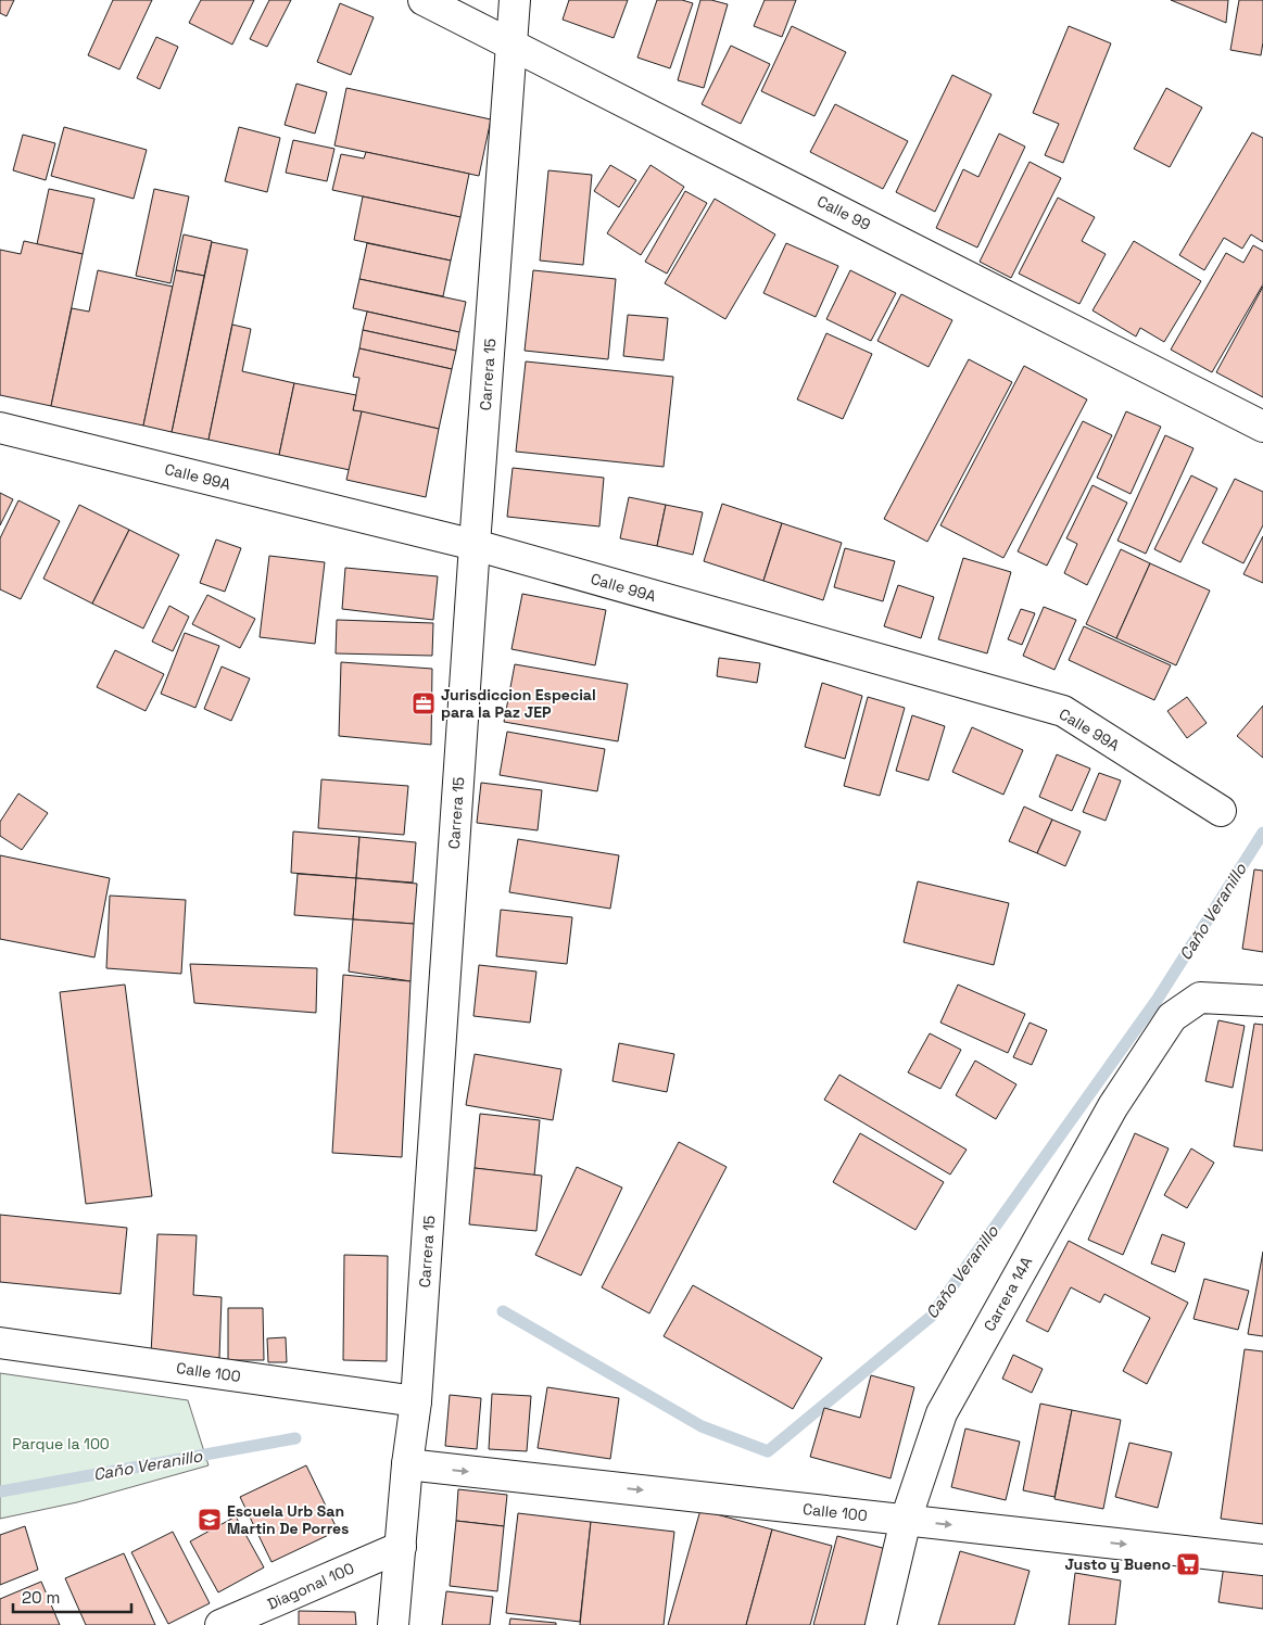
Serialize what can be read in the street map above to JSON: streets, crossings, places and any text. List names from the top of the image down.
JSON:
{
  "streets": {
    "street": [
      "Calle 99",
      "Carrera 15",
      "Calle 99A",
      "Carrera 14A",
      "Calle 100",
      "Diagonal 100"
    ]
  },
  "crossings": [
    ["Calle 99", "Carrera 15"],
    ["Carrera 15", "Calle 99A"],
    ["Carrera 15", "Calle 100"],
    ["Carrera 15", "Diagonal 100"],
    ["Carrera 14A", "Calle 100"]
  ],
  "one_way": ["Calle 100"],
  "water": ["Caño Veranillo"],
  "parks": ["Parque la 100"],
  "places": {
    "office": ["Jurisdiccion Especial para la Paz JEP"],
    "school or university": ["Escuela Urb San Martin De Porres"],
    "supermarket": ["Justo y Bueno"]
  },
  "scale_bar": "20 m"
}
